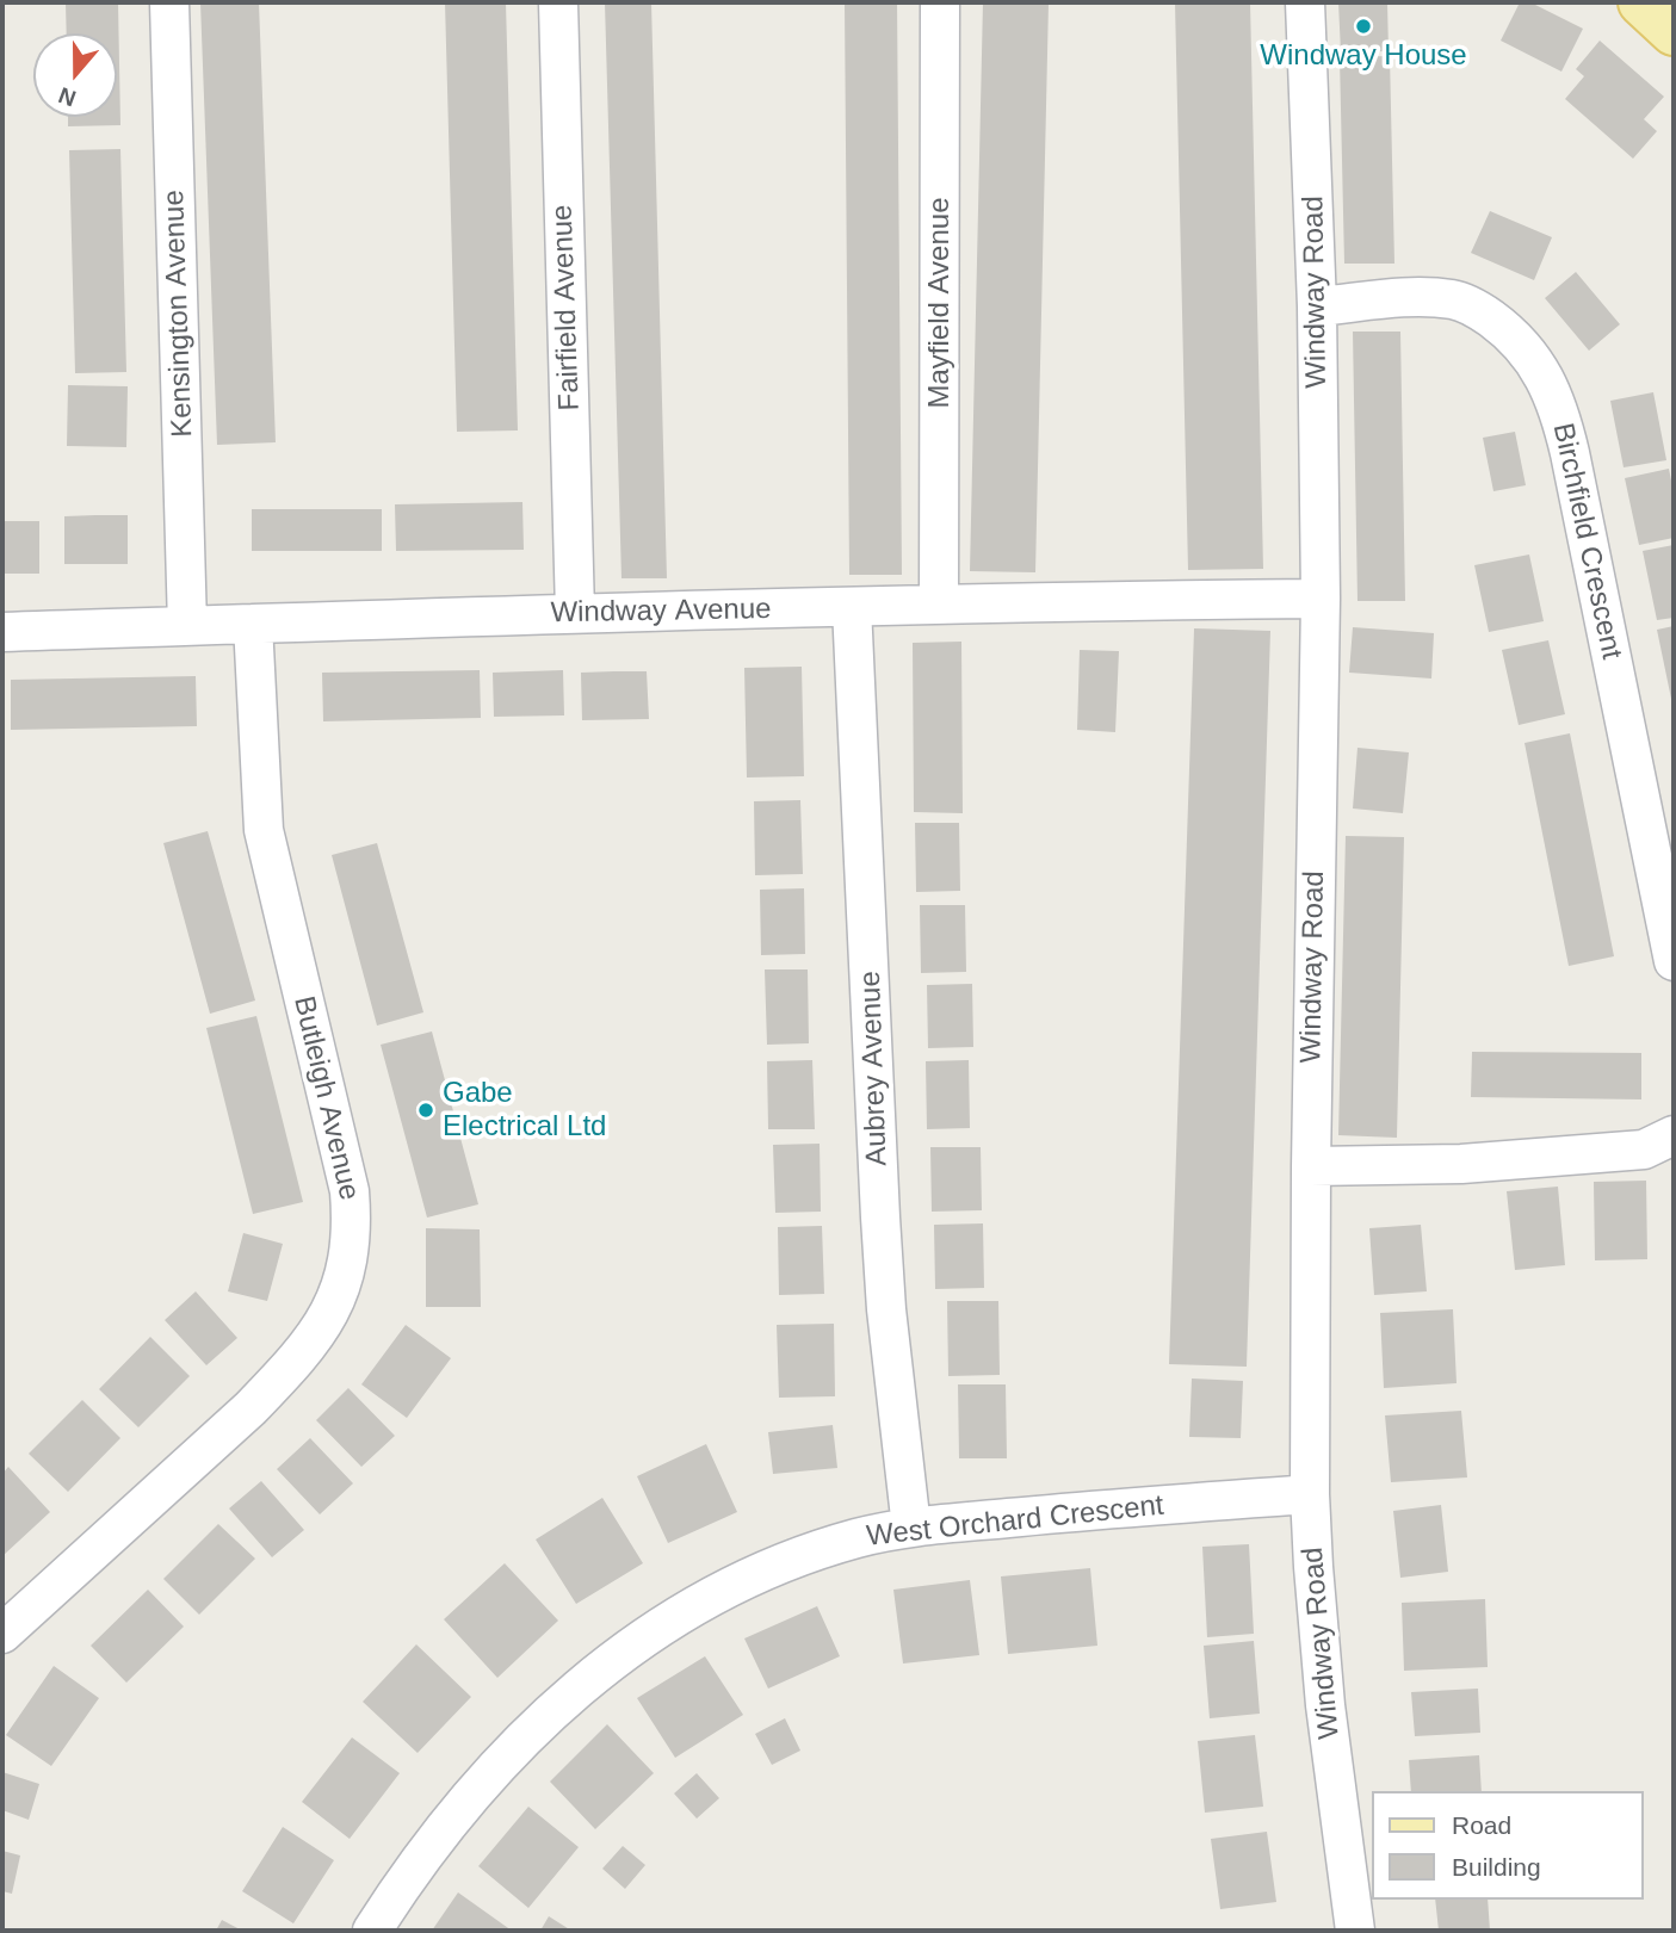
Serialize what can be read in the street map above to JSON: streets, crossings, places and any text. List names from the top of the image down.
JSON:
{
  "streets": {
    "street": [
      "Windway Road",
      "Mayfield Avenue",
      "Fairfield Avenue",
      "Kensington Avenue",
      "Birchfield Crescent",
      "Windway Avenue",
      "Aubrey Avenue",
      "Butleigh Avenue",
      "West Orchard Crescent"
    ]
  },
  "crossings": [
    ["Windway Road", "Birchfield Crescent"],
    ["Windway Road", "Windway Avenue"],
    ["Windway Road", "West Orchard Crescent"],
    ["Mayfield Avenue", "Windway Avenue"],
    ["Fairfield Avenue", "Windway Avenue"],
    ["Kensington Avenue", "Windway Avenue"],
    ["Windway Avenue", "Aubrey Avenue"],
    ["Windway Avenue", "Butleigh Avenue"],
    ["Aubrey Avenue", "West Orchard Crescent"]
  ],
  "places": ["Windway House", "Gabe Electrical Ltd"],
  "legend": ["Road", "Building"],
  "north": "bottom"
}
